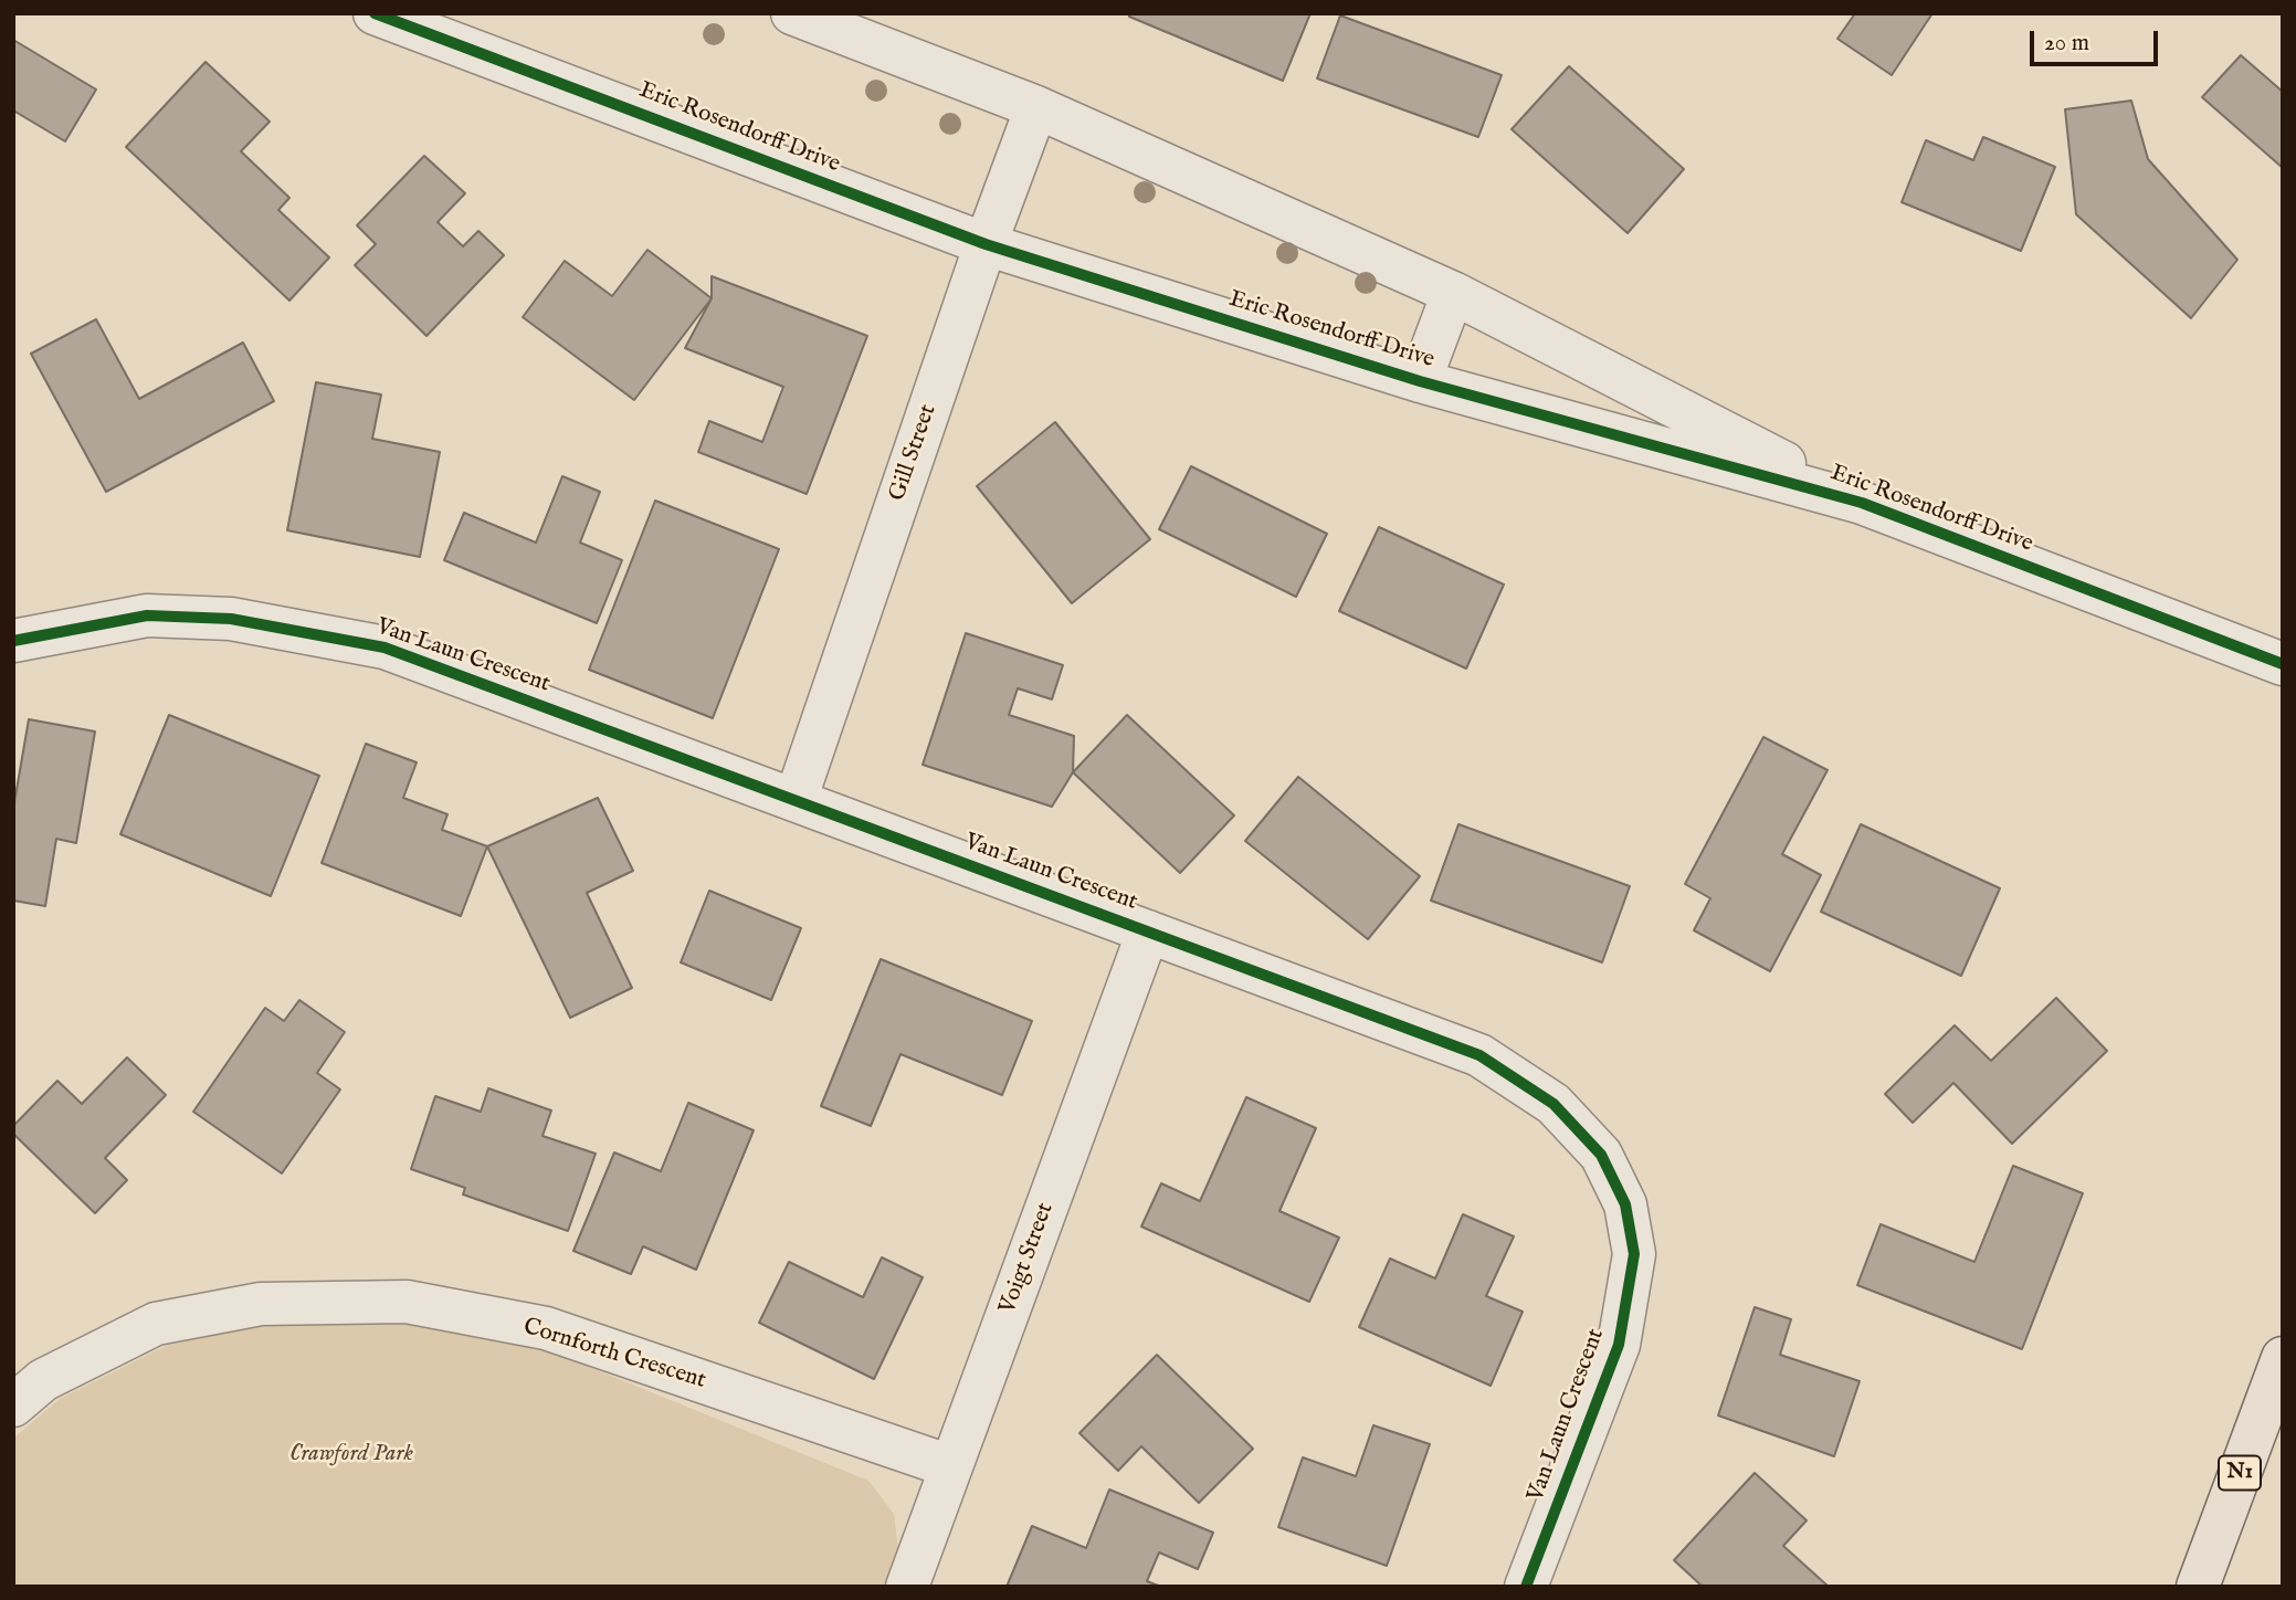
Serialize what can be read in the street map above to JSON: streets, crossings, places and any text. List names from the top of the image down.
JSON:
{
  "streets": {
    "highway": ["N1"],
    "street": [
      "Eric Rosendorff Drive",
      "Gill Street",
      "Van Laun Crescent",
      "Voigt Street",
      "Cornforth Crescent"
    ]
  },
  "crossings": [
    ["Eric Rosendorff Drive", "Gill Street"],
    ["Gill Street", "Van Laun Crescent"],
    ["Van Laun Crescent", "Voigt Street"],
    ["Voigt Street", "Cornforth Crescent"]
  ],
  "parks": ["Crawford Park"],
  "scale_bar": "20 m"
}
